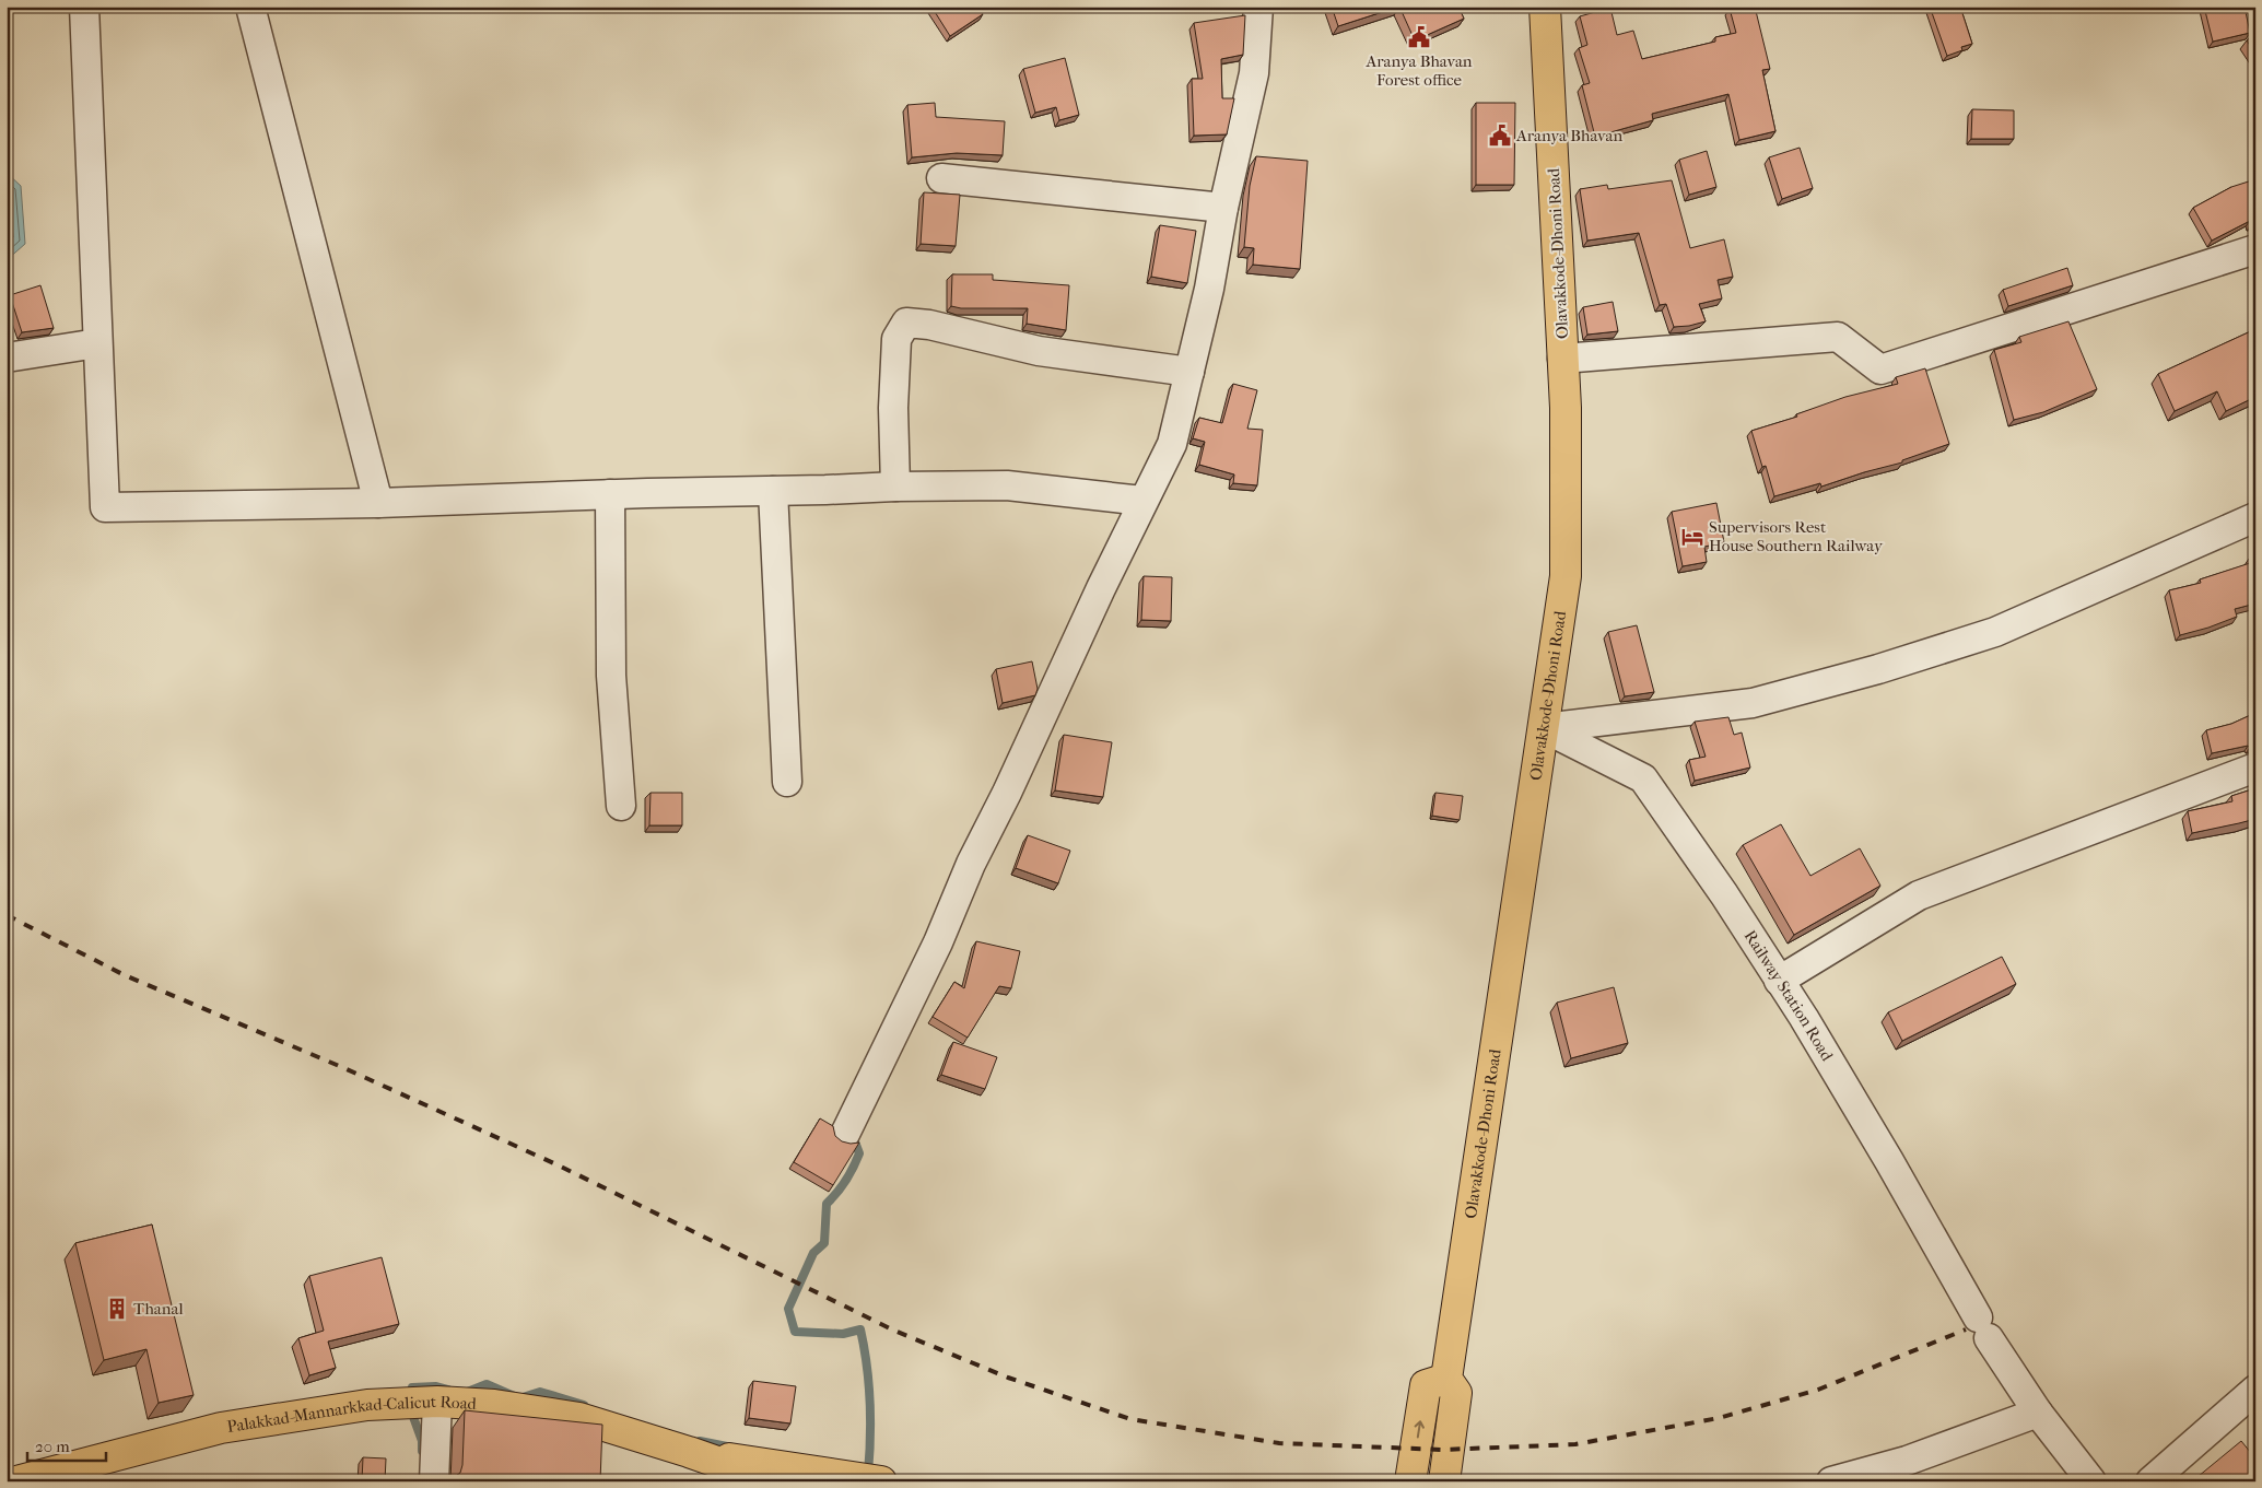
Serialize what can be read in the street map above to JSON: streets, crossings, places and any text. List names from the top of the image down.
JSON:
{
  "streets": {
    "main road": ["Olavakkode-Dhoni Road", "Palakkad-Mannarkkad-Calicut Road"],
    "street": ["Railway Station Road"]
  },
  "crossings": [
    ["Olavakkode-Dhoni Road", "Railway Station Road"]
  ],
  "places": {
    "public building": ["Aranya Bhavan Forest office", "Aranya Bhavan"],
    "hotel": ["Supervisors Rest House Southern Railway"],
    "building": ["Thanal"]
  },
  "scale_bar": "20 m"
}
